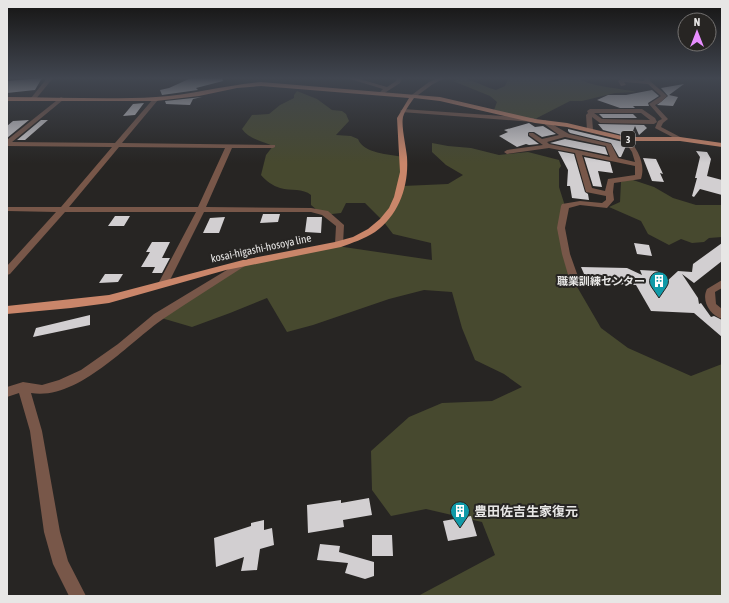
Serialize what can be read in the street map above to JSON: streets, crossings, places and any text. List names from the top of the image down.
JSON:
{
  "streets": {
    "main road": ["3", "kosai-higashi-hosoya line"]
  },
  "places": {
    "building": ["職業訓練センター", "豊田佐吉生家復元"]
  },
  "north": "top"
}
